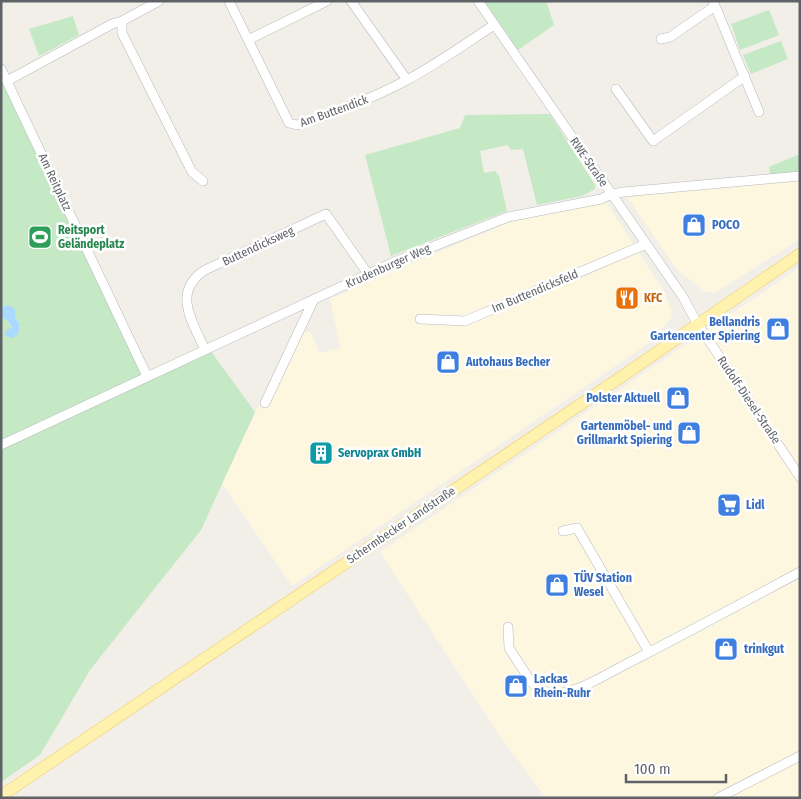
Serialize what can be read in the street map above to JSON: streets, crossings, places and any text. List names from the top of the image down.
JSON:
{
  "streets": {
    "main road": ["Schermbecker Landstraße"],
    "street": [
      "Am Buttendick",
      "RWE-Straße",
      "Am Reitplatz",
      "Buttendicksweg",
      "Krudenburger Weg",
      "Im Buttendicksfeld",
      "Rudolf-Diesel-Straße"
    ]
  },
  "crossings": [
    ["Am Buttendick", "RWE-Straße"],
    ["RWE-Straße", "Krudenburger Weg"],
    ["RWE-Straße", "Im Buttendicksfeld"],
    ["RWE-Straße", "Rudolf-Diesel-Straße"],
    ["RWE-Straße", "Schermbecker Landstraße"],
    ["Am Reitplatz", "Krudenburger Weg"],
    ["Buttendicksweg", "Krudenburger Weg"],
    ["Rudolf-Diesel-Straße", "Schermbecker Landstraße"]
  ],
  "places": {
    "shop": [
      "POCO",
      "Bellandris Gartencenter Spiering",
      "Autohaus Becher",
      "Polster Aktuell",
      "Gartenmöbel- und Grillmarkt Spiering",
      "TÜV Station Wesel",
      "trinkgut",
      "Lackas Rhein-Ruhr"
    ],
    "sports": ["Reitsport Geländeplatz"],
    "restaurant": ["KFC"],
    "building": ["Servoprax GmbH"],
    "supermarket": ["Lidl"]
  },
  "scale_bar": "100 m"
}
